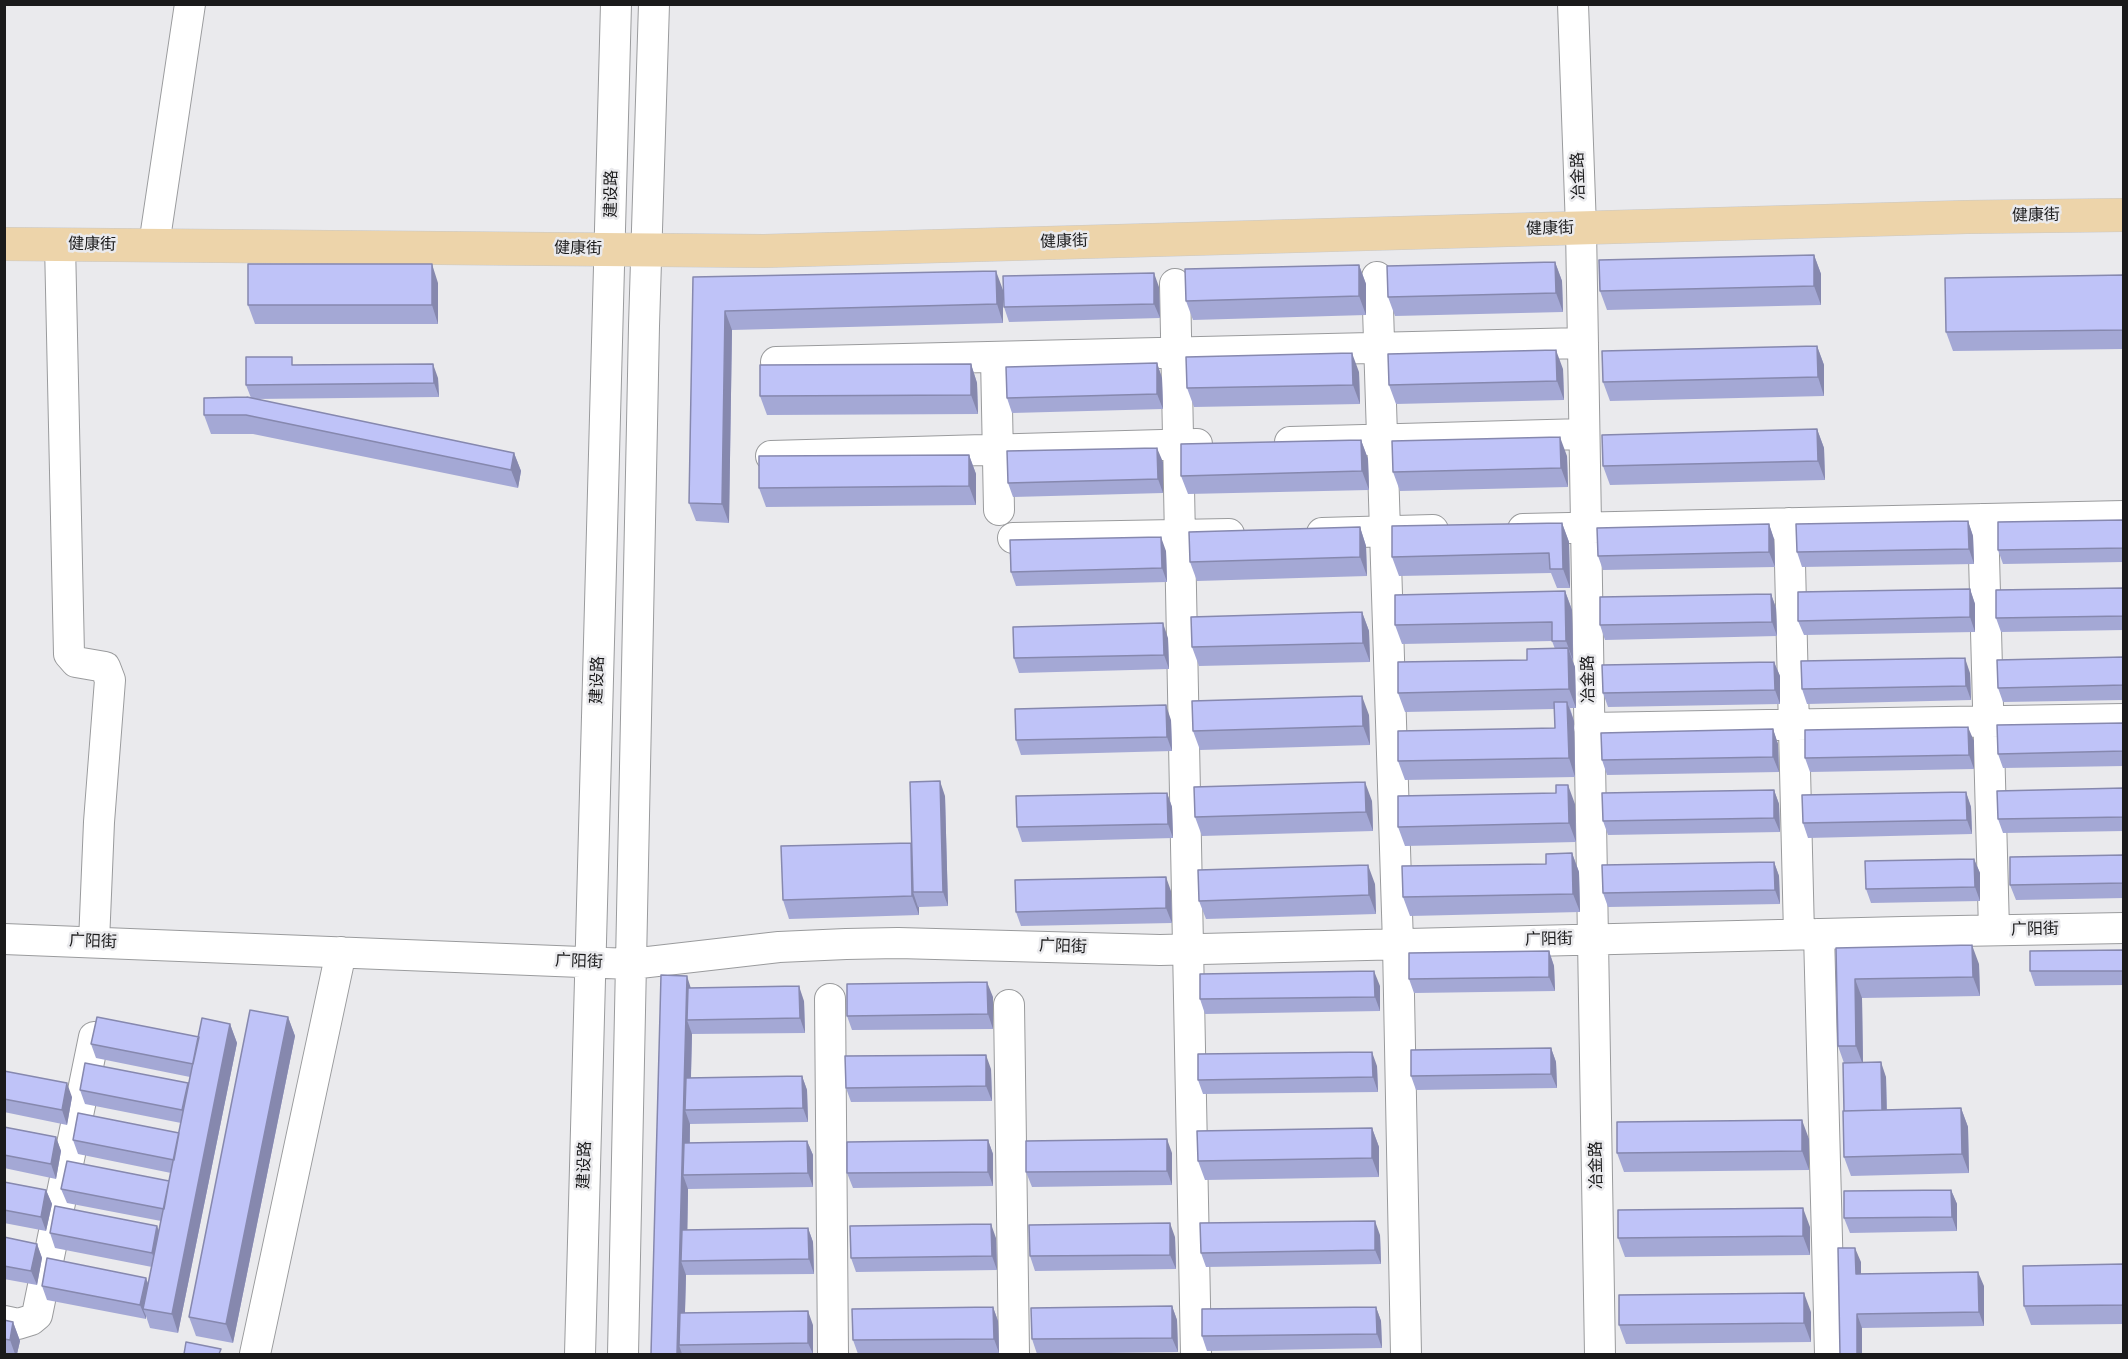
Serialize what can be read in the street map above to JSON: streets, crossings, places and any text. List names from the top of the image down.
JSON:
{
  "streets": {
    "main road": ["健康街"],
    "street": ["冶金路", "建设路", "广阳街"]
  },
  "crossings": [
    ["冶金路", "健康街"],
    ["冶金路", "广阳街"],
    ["建设路", "健康街"],
    ["建设路", "广阳街"]
  ]
}
